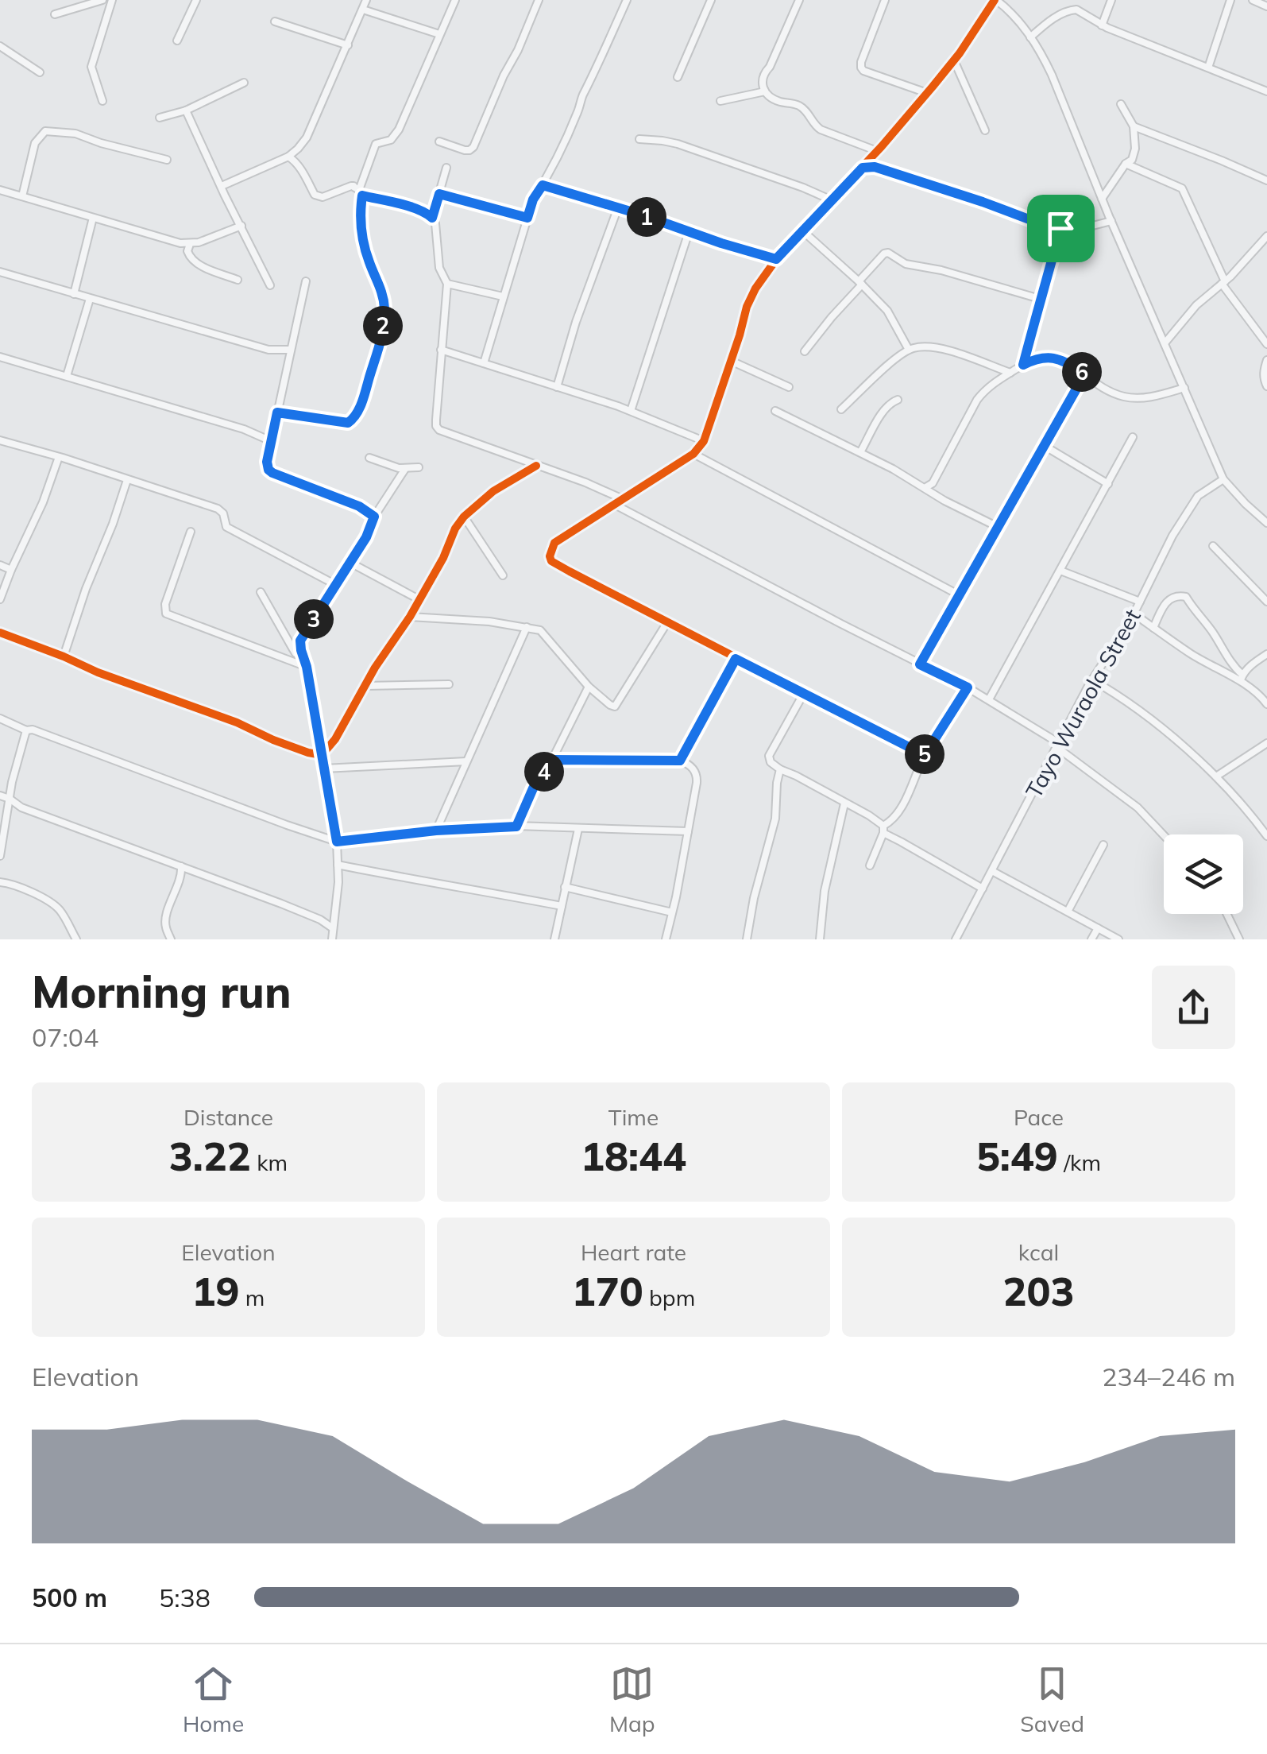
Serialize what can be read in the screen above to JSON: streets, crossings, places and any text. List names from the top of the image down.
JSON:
{
  "streets": {
    "street": ["Tayo Wuraola Street"]
  },
  "page": {
    "pins": [
      "1",
      "2",
      "6",
      "3",
      "5",
      "4"
    ],
    "heading": ["Morning run", "07:04"],
    "stats": [
      ["Distance", "3.22 km"],
      ["Time", "18:44"],
      ["Pace", "5:49 /km"],
      ["Elevation", "19 m"],
      ["Heart rate", "170 bpm"],
      ["kcal", "203"]
    ],
    "chart": ["Elevation", "234–246 m"],
    "list": [
      {
        "name": "500 m",
        "note": "5:38"
      }
    ],
    "tabs": ["Home", "Map", "Saved"]
  }
}
